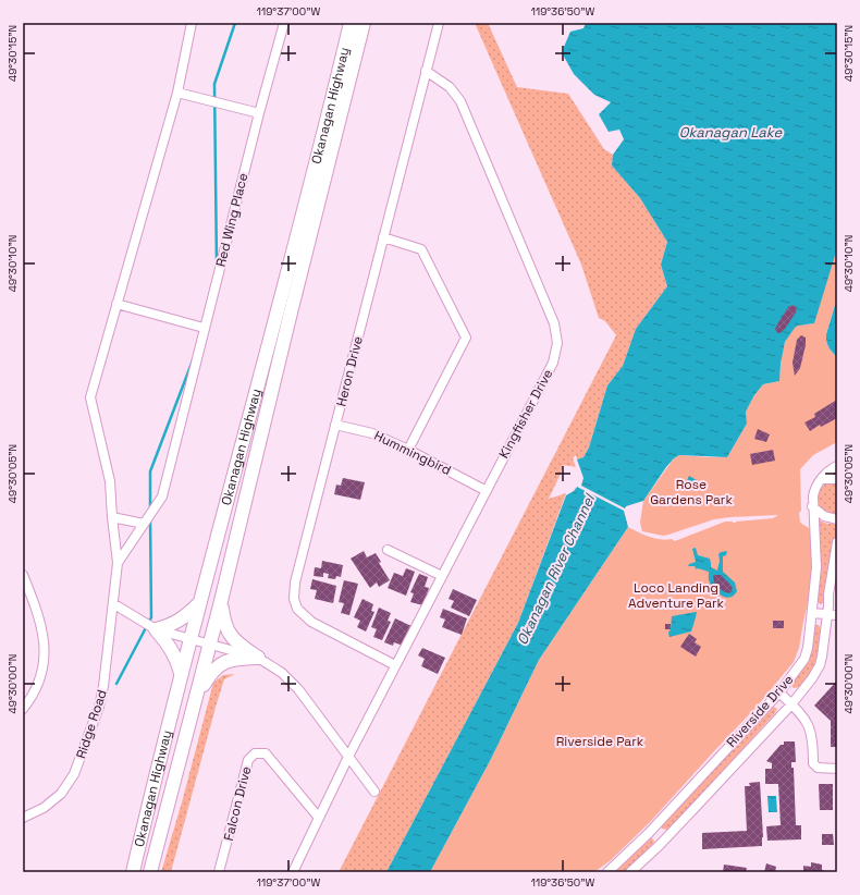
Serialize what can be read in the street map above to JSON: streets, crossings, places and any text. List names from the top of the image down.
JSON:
{
  "streets": {
    "highway": ["Okanagan Highway"],
    "street": [
      "Red Wing Place",
      "Heron Drive",
      "Kingfisher Drive",
      "Hummingbird",
      "Riverside Drive",
      "Ridge Road",
      "Falcon Drive"
    ]
  },
  "crossings": [
    ["Heron Drive", "Kingfisher Drive"],
    ["Heron Drive", "Hummingbird"],
    ["Kingfisher Drive", "Hummingbird"]
  ],
  "water": ["Okanagan Lake", "Okanagan River Channel"],
  "parks": ["Rose Gardens Park", "Loco Landing Adventure Park", "Riverside Park"],
  "coordinates": [
    "119°37'00\"W",
    "119°36'50\"W",
    "49°30'15\"N",
    "49°30'10\"N",
    "49°30'05\"N",
    "49°30'00\"N"
  ]
}
